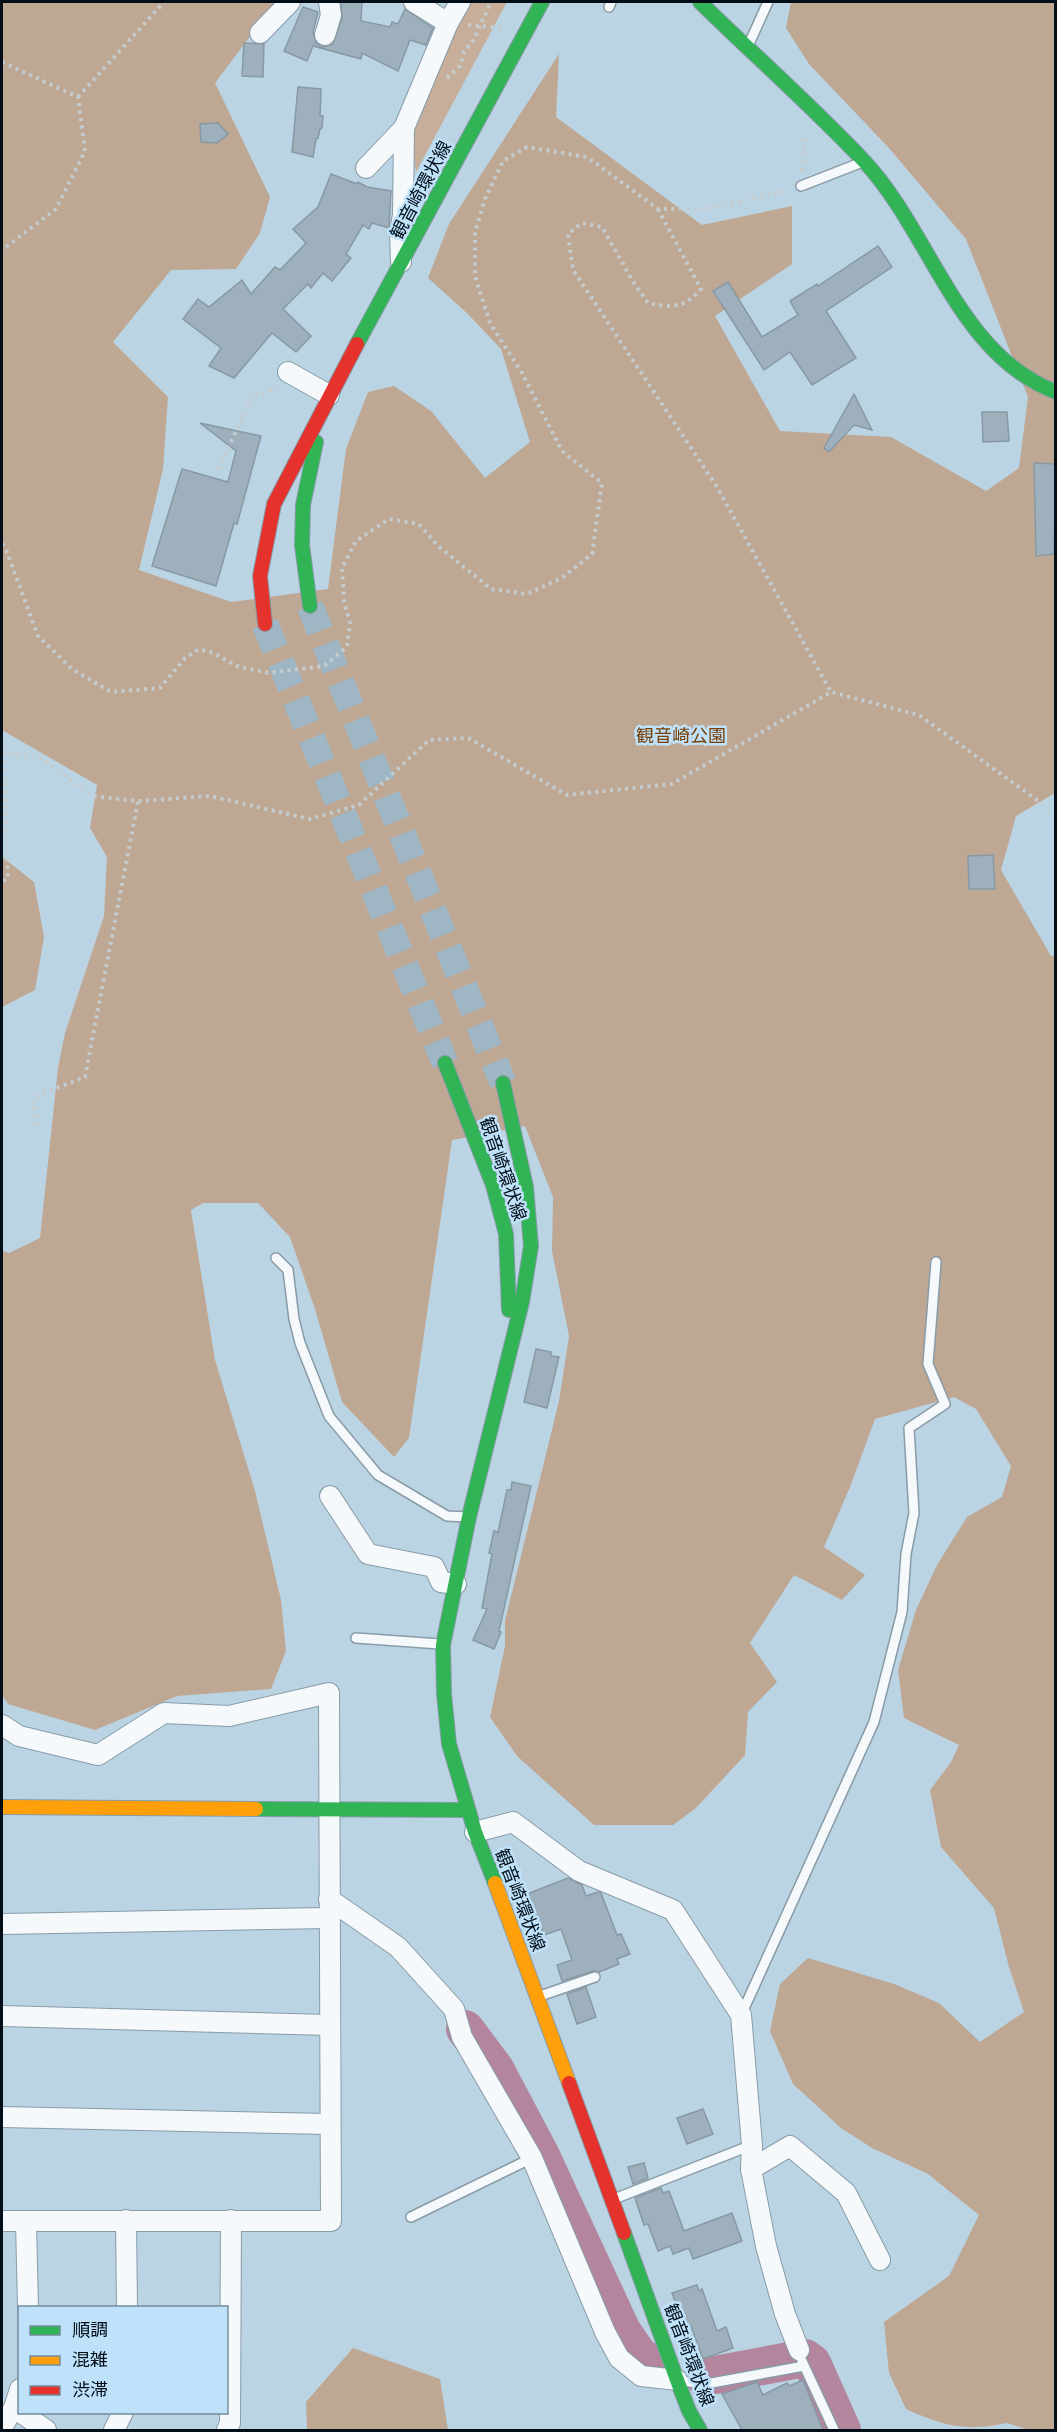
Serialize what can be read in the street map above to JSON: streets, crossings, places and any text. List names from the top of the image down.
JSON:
{
  "streets": {
    "main road": ["観音崎環状線"]
  },
  "parks": ["観音崎公園"],
  "legend": ["順調", "混雑", "渋滞"]
}
